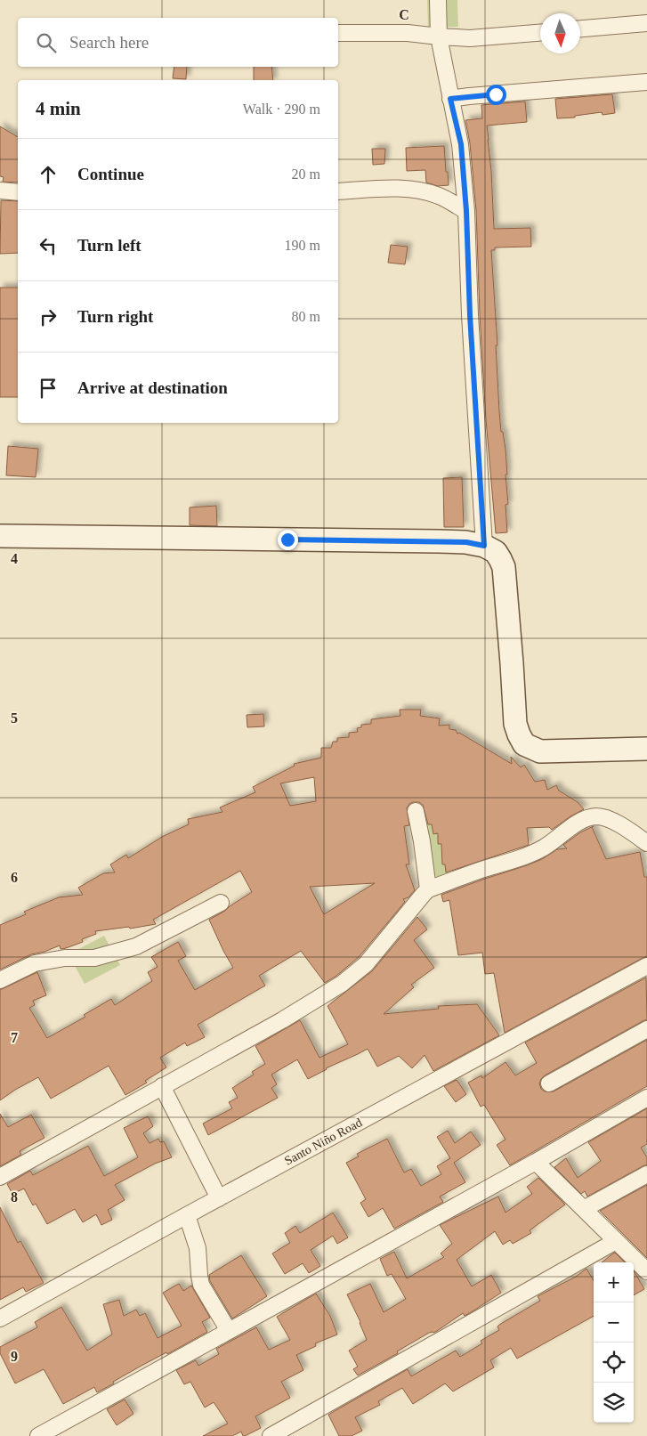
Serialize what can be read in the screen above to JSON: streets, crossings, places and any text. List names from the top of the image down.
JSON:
{
  "streets": {
    "street": ["Santo Niño Road"]
  },
  "north": "bottom",
  "page": {
    "search": "Search here",
    "heading": ["4 min", "Walk · 290 m"],
    "list": [
      ["Continue", "20 m"],
      ["Turn left", "190 m"],
      ["Turn right", "80 m"],
      "Arrive at destination"
    ],
    "map_buttons": ["+", "−"]
  },
  "grid": {
    "columns": ["C"],
    "rows": [
      "4",
      "5",
      "6",
      "7",
      "8",
      "9"
    ]
  }
}
